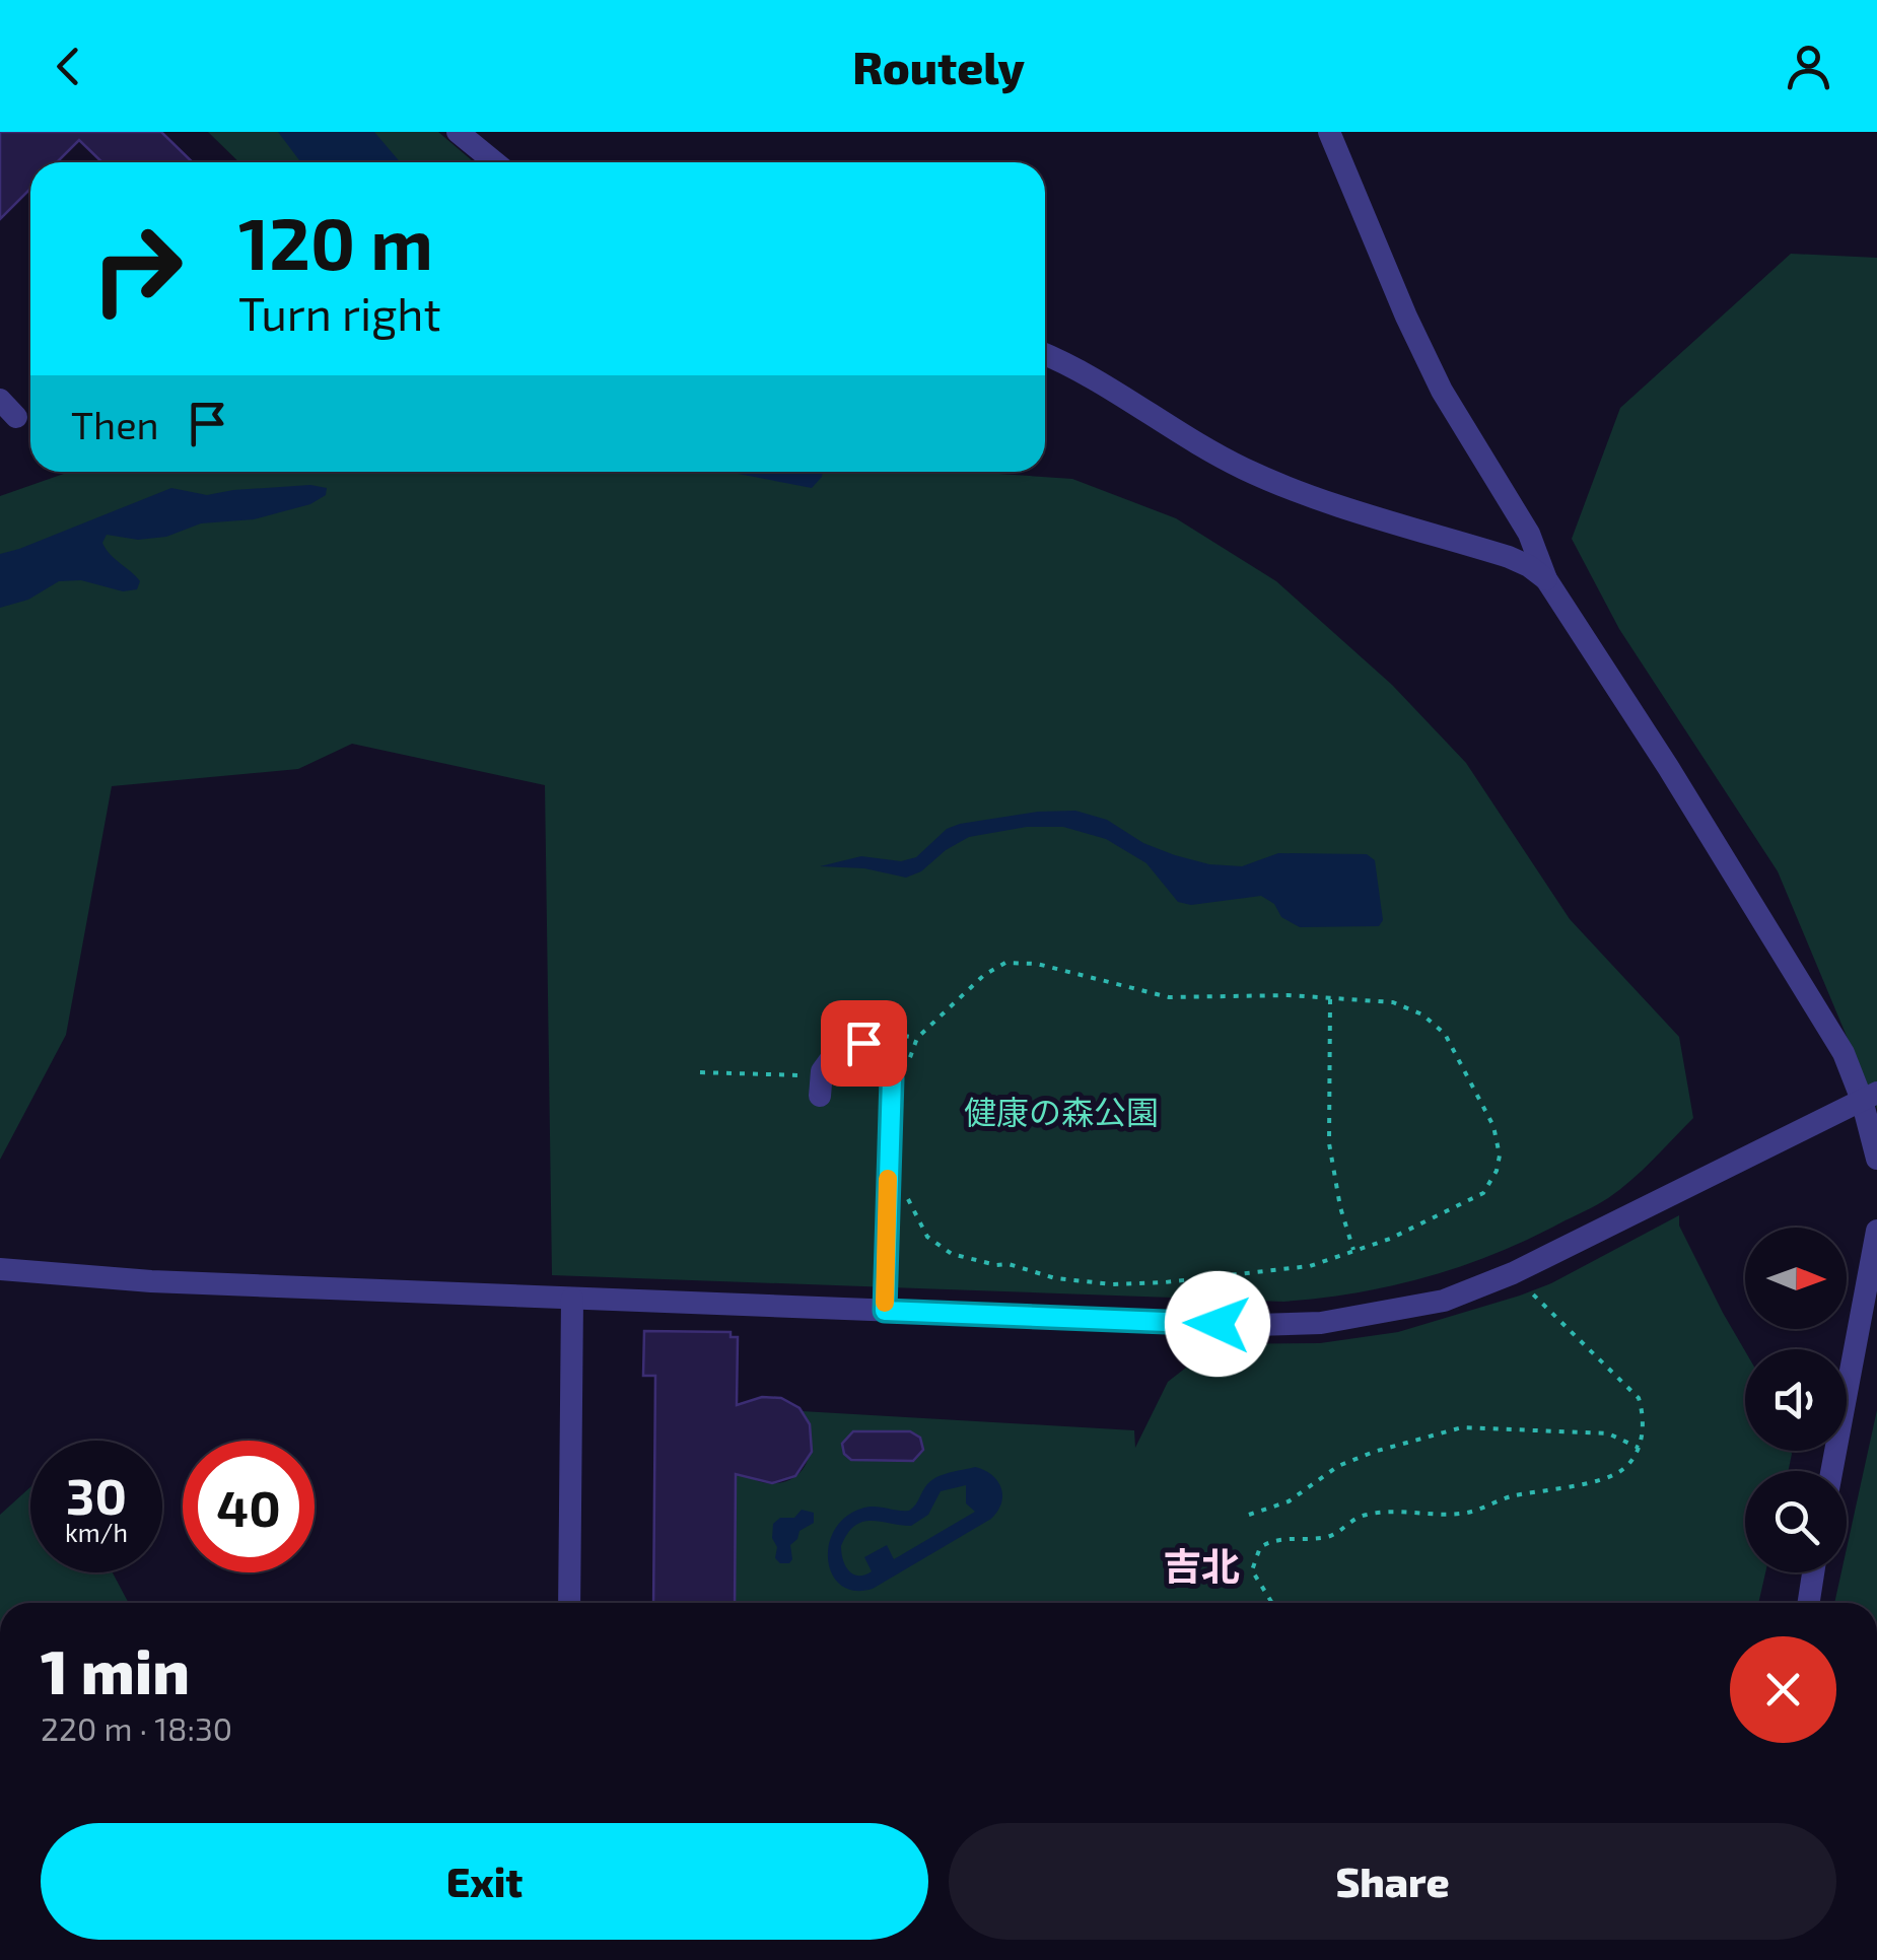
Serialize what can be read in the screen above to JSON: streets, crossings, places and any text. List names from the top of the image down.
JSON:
{
  "districts": ["吉北"],
  "parks": ["健康の森公園"],
  "north": "right",
  "page": {
    "header": "Routely",
    "turn": ["120 m", "Turn right"],
    "then": "Then",
    "speed": "30 km/h",
    "limit": "40",
    "heading": ["1 min", "220 m · 18:30"],
    "buttons": ["Exit", "Share"]
  }
}
